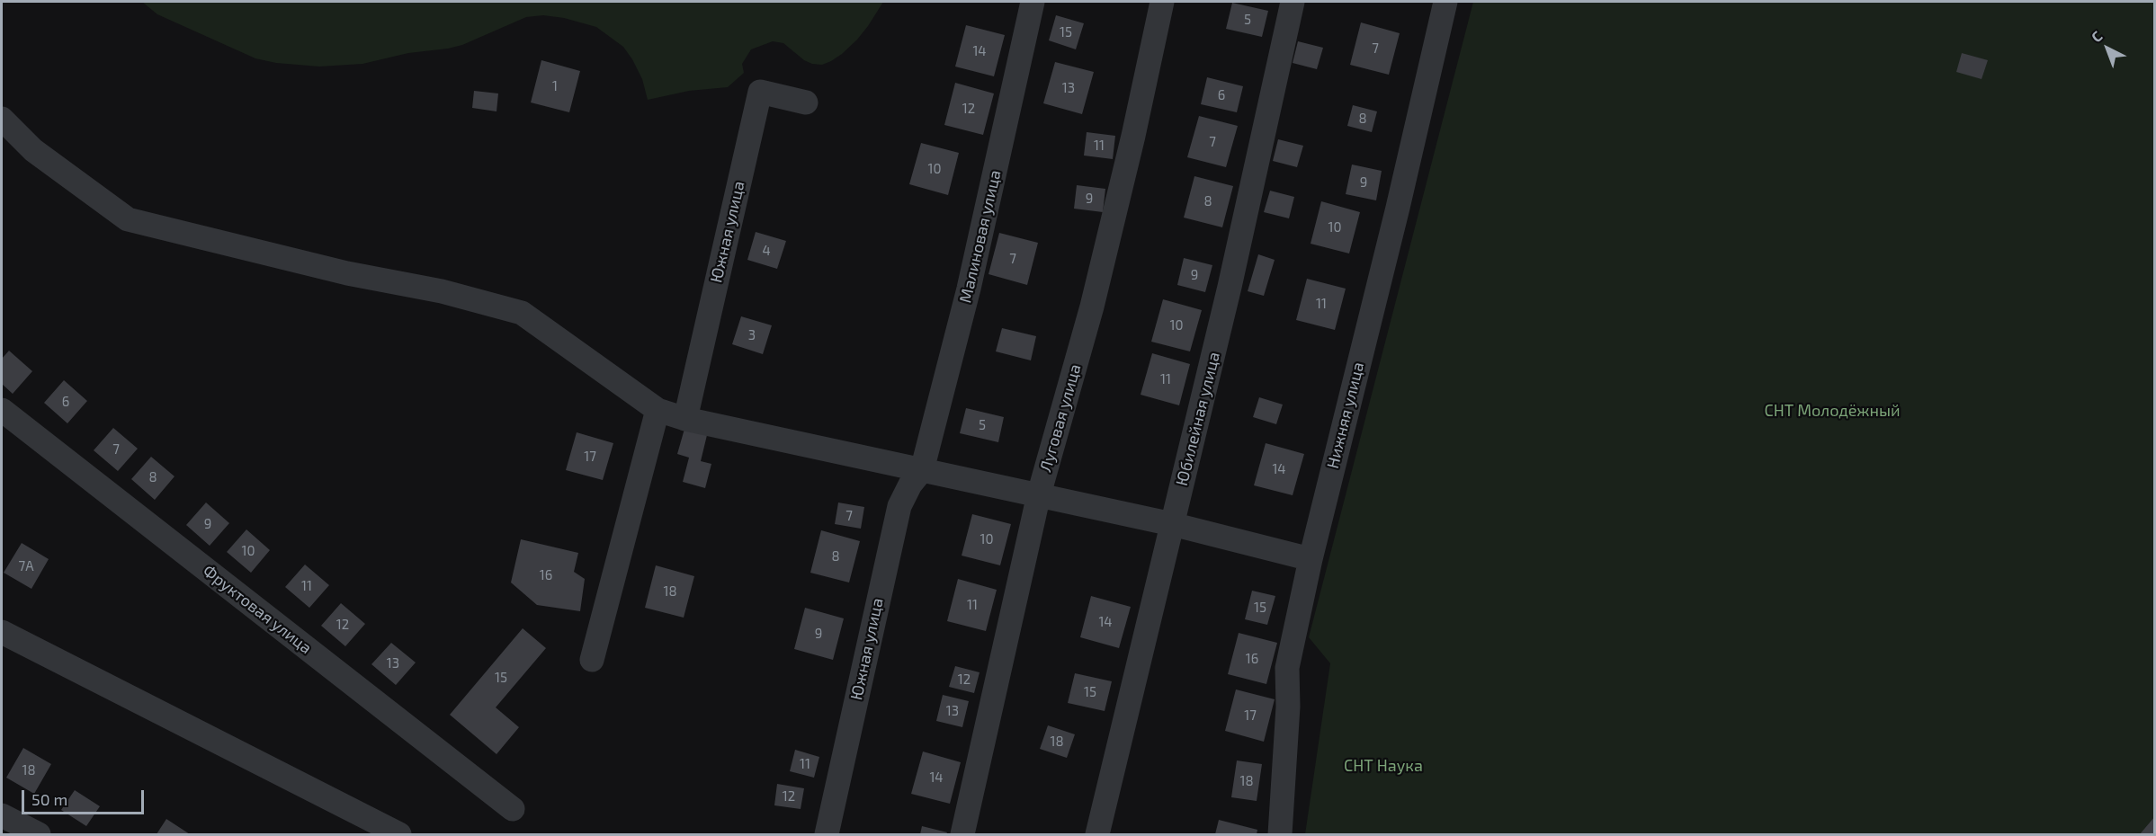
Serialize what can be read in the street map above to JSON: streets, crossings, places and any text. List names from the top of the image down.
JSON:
{
  "streets": {
    "street": [
      "Южная улица",
      "Малиновая улица",
      "Нижняя улица",
      "Луговая улица",
      "Юбилейная улица",
      "Фруктовая улица"
    ]
  },
  "crossings": [
    ["Южная улица", "Малиновая улица"]
  ],
  "parks": ["СНТ Молодёжный", "СНТ Наука"],
  "house_numbers": [
    "5",
    "15",
    "7",
    "14",
    "1",
    "13",
    "6",
    "12",
    "8",
    "7",
    "11",
    "10",
    "9",
    "9",
    "8",
    "10",
    "4",
    "7",
    "9",
    "11",
    "10",
    "3",
    "11",
    "6",
    "5",
    "7",
    "17",
    "14",
    "8",
    "7",
    "9",
    "10",
    "10",
    "8",
    "7А",
    "16",
    "11",
    "18",
    "11",
    "15",
    "14",
    "12",
    "9",
    "16",
    "13",
    "15",
    "12",
    "15",
    "13",
    "17",
    "18",
    "11",
    "18",
    "14",
    "18",
    "12"
  ],
  "scale_bar": "50 m",
  "north": "top left"
}
